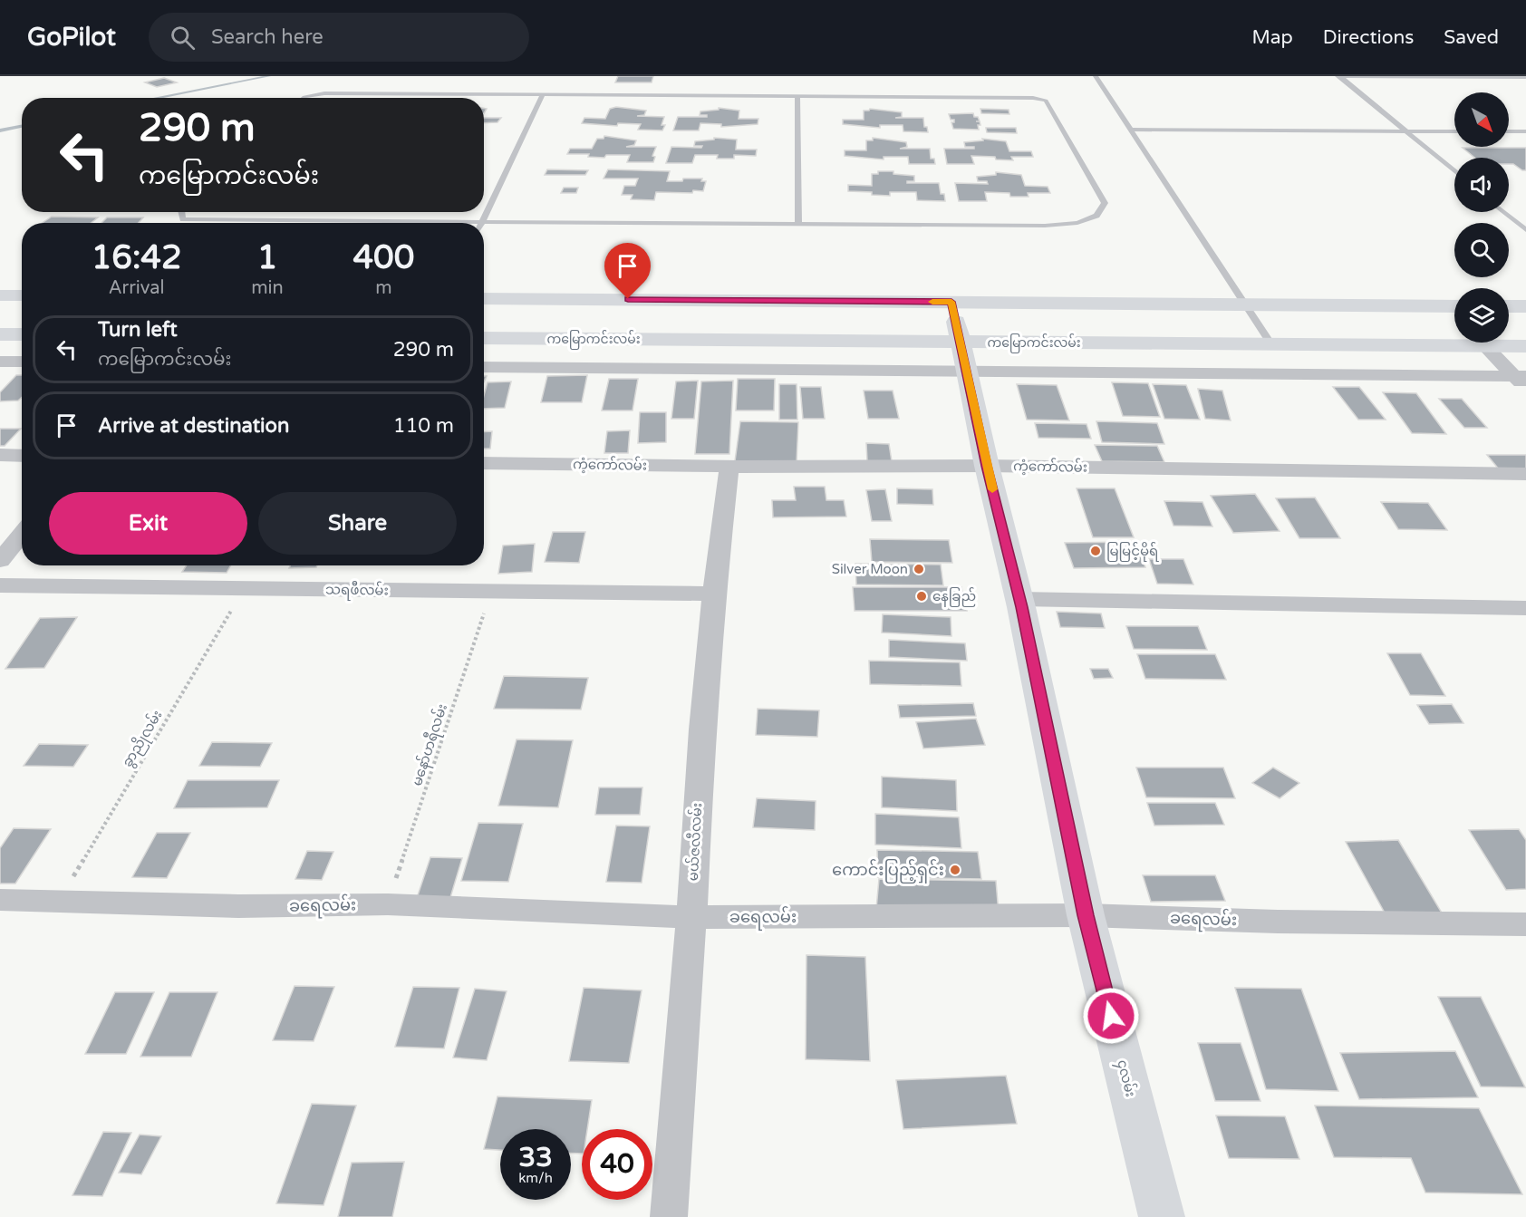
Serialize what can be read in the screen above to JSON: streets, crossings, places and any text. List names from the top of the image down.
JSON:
{
  "streets": {
    "main road": ["ကမြောကင်းလမ်း", "၄လမ်း"],
    "street": [
      "ကံ့ကော်လမ်း",
      "သရဖီလမ်း",
      "မယ်ဇလီလမ်း",
      "ခရေလမ်း"
    ],
    "path": ["ခွာညိုလမ်း", "မနော်ဟရီလမ်း"]
  },
  "crossings": [
    ["ကမြောကင်းလမ်း", "၄လမ်း"],
    ["ကံ့ကော်လမ်း", "မယ်ဇလီလမ်း"],
    ["ကံ့ကော်လမ်း", "၄လမ်း"],
    ["သရဖီလမ်း", "ခွာညိုလမ်း"],
    ["သရဖီလမ်း", "မနော်ဟရီလမ်း"],
    ["သရဖီလမ်း", "မယ်ဇလီလမ်း"],
    ["ခွာညိုလမ်း", "ခရေလမ်း"],
    ["မနော်ဟရီလမ်း", "ခရေလမ်း"],
    ["မယ်ဇလီလမ်း", "ခရေလမ်း"],
    ["ခရေလမ်း", "၄လမ်း"]
  ],
  "places": [
    "မြမြင့်မိုရ်",
    "Silver Moon",
    "နေခြည်",
    "ကောင်းပြည့်ရှင်း"
  ],
  "north": "bottom right",
  "page": {
    "header": "GoPilot",
    "search": "Search here",
    "nav": ["Map", "Directions", "Saved"],
    "turn": ["290 m", "ကမြောကင်းလမ်း"],
    "eta": [
      "16:42",
      "Arrival",
      "1",
      "min",
      "400",
      "m"
    ],
    "list": [
      {
        "name": "Turn left",
        "note": "ကမြောကင်းလမ်း",
        "value": "290 m"
      },
      {
        "name": "Arrive at destination",
        "value": "110 m"
      }
    ],
    "buttons": ["Exit", "Share"],
    "speed": "33 km/h",
    "limit": "40"
  }
}
